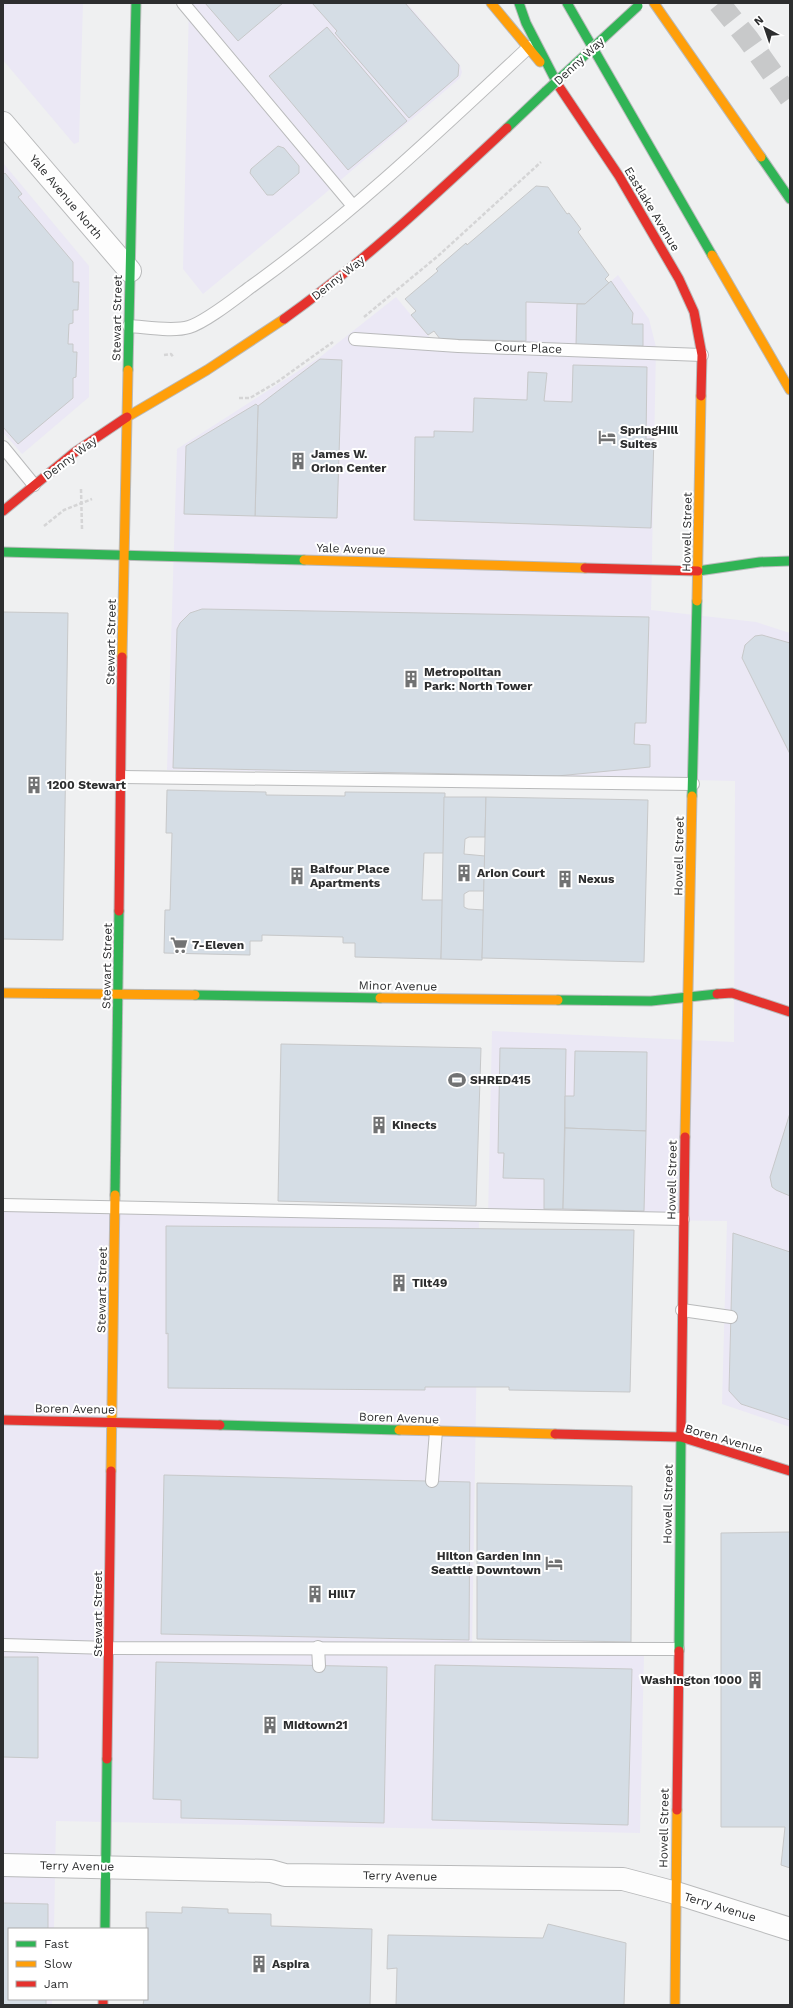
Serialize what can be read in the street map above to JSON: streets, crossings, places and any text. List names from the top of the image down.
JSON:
{
  "streets": {
    "main road": [
      "Denny Way",
      "Eastlake Avenue",
      "Stewart Street",
      "Howell Street",
      "Yale Avenue",
      "Minor Avenue",
      "Boren Avenue"
    ],
    "street": ["Yale Avenue North", "Terry Avenue"],
    "lane": ["Court Place"]
  },
  "crossings": [
    ["Denny Way", "Stewart Street"],
    ["Yale Avenue North", "Stewart Street"],
    ["Eastlake Avenue", "Court Place"],
    ["Eastlake Avenue", "Howell Street"],
    ["Stewart Street", "Yale Avenue"],
    ["Stewart Street", "Minor Avenue"],
    ["Stewart Street", "Boren Avenue"],
    ["Stewart Street", "Terry Avenue"],
    ["Court Place", "Howell Street"],
    ["Howell Street", "Yale Avenue"],
    ["Howell Street", "Minor Avenue"],
    ["Howell Street", "Boren Avenue"],
    ["Howell Street", "Terry Avenue"]
  ],
  "places": {
    "hotel": ["SpringHill Suites", "Hilton Garden Inn Seattle Downtown"],
    "building": [
      "James W. Orion Center",
      "Metropolitan Park: North Tower",
      "1200 Stewart",
      "Arion Court",
      "Balfour Place Apartments",
      "Nexus",
      "Kinects",
      "Tilt49",
      "Hill7",
      "Washington 1000",
      "Midtown21",
      "Aspira"
    ],
    "supermarket": ["7-Eleven"],
    "sports": ["SHRED415"]
  },
  "legend": ["Fast", "Slow", "Jam"],
  "north": "top left"
}
